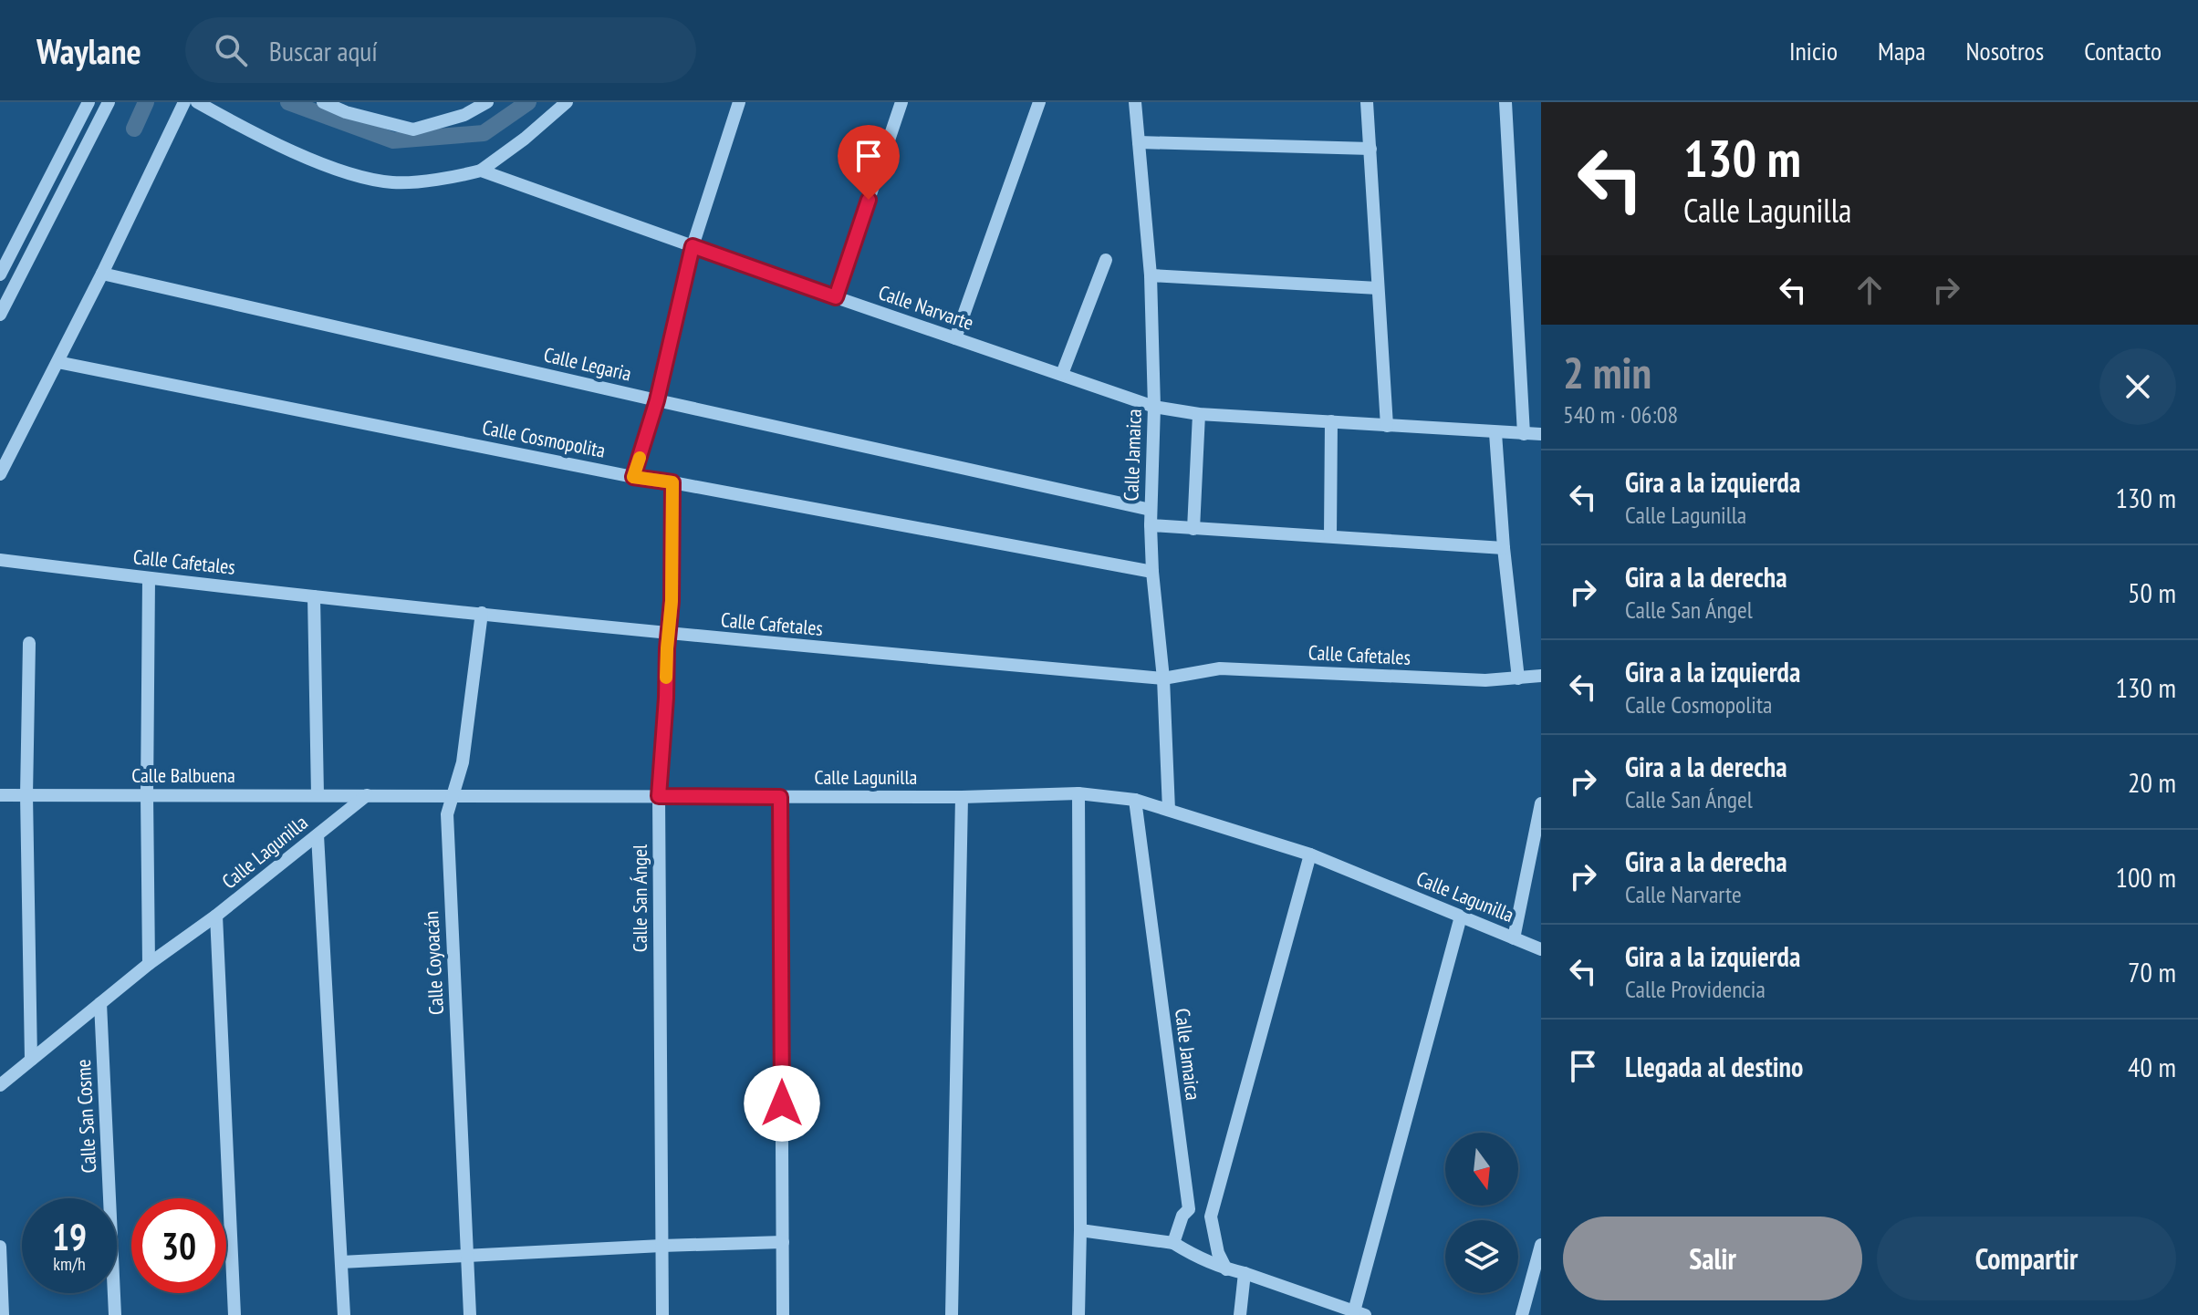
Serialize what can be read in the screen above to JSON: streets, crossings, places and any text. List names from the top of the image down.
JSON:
{
  "streets": {
    "street": [
      "Calle Narvarte",
      "Calle Legaria",
      "Calle Cosmopolita",
      "Calle Jamaica",
      "Calle Cafetales",
      "Calle Balbuena",
      "Calle Lagunilla",
      "Calle San Ángel",
      "Calle Coyoacán",
      "Calle San Cosme"
    ]
  },
  "crossings": [
    ["Calle Narvarte", "Calle Jamaica"],
    ["Calle Legaria", "Calle Jamaica"],
    ["Calle Cosmopolita", "Calle Jamaica"],
    ["Calle Cosmopolita", "Calle San Ángel"],
    ["Calle Jamaica", "Calle Cafetales"],
    ["Calle Jamaica", "Calle Lagunilla"],
    ["Calle Cafetales", "Calle San Ángel"],
    ["Calle Cafetales", "Calle Coyoacán"],
    ["Calle Balbuena", "Calle Lagunilla"],
    ["Calle Lagunilla", "Calle San Ángel"],
    ["Calle Lagunilla", "Calle Coyoacán"],
    ["Calle Lagunilla", "Calle San Cosme"]
  ],
  "north": "bottom",
  "page": {
    "header": "Waylane",
    "search": "Buscar aquí",
    "nav": [
      "Inicio",
      "Mapa",
      "Nosotros",
      "Contacto"
    ],
    "turn": ["130 m", "Calle Lagunilla"],
    "heading": ["2 min", "540 m · 06:08"],
    "list": [
      {
        "name": "Gira a la izquierda",
        "note": "Calle Lagunilla",
        "value": "130 m"
      },
      {
        "name": "Gira a la derecha",
        "note": "Calle San Ángel",
        "value": "50 m"
      },
      {
        "name": "Gira a la izquierda",
        "note": "Calle Cosmopolita",
        "value": "130 m"
      },
      {
        "name": "Gira a la derecha",
        "note": "Calle San Ángel",
        "value": "20 m"
      },
      {
        "name": "Gira a la derecha",
        "note": "Calle Narvarte",
        "value": "100 m"
      },
      {
        "name": "Gira a la izquierda",
        "note": "Calle Providencia",
        "value": "70 m"
      },
      {
        "name": "Llegada al destino",
        "value": "40 m"
      }
    ],
    "speed": "19 km/h",
    "limit": "30",
    "buttons": ["Salir", "Compartir"]
  }
}
